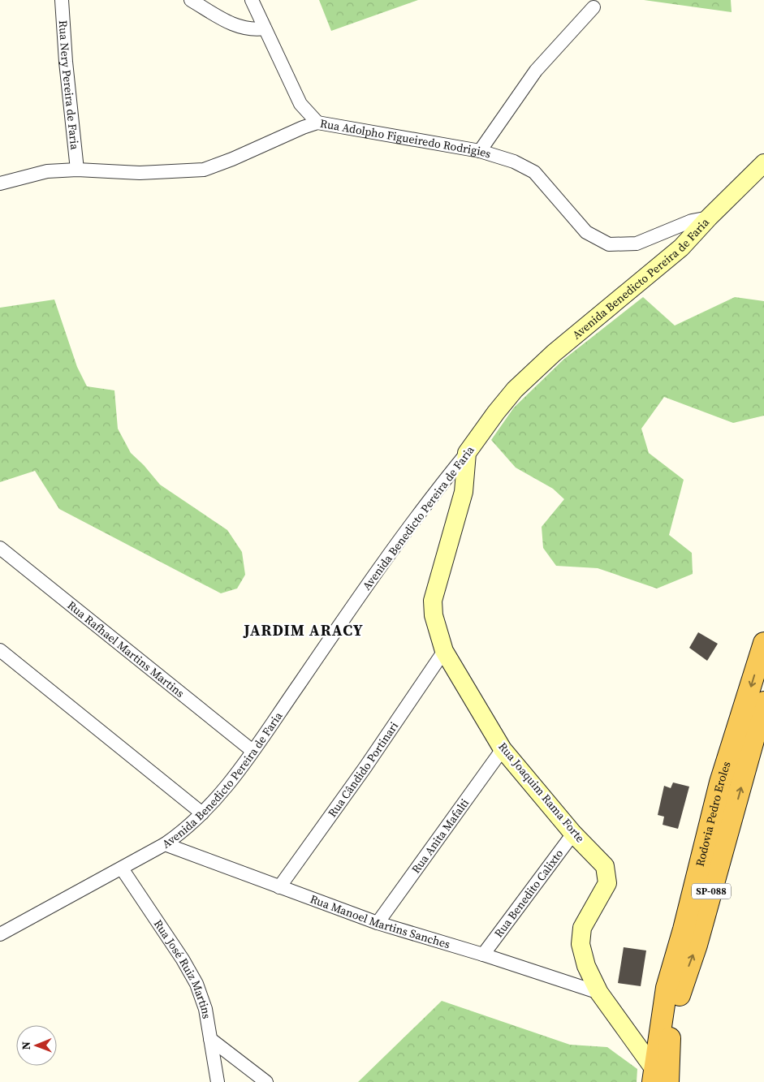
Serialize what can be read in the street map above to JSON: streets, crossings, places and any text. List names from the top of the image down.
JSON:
{
  "streets": {
    "highway": ["Rodovia Pedro Eroles", "SP-088"],
    "main road": ["Avenida Benedicto Pereira de Faria", "Rua Joaquim Rama Forte"],
    "street": [
      "Rua Nery Pereira de Faria",
      "Rua Adolpho Figueiredo Rodrigies",
      "Rua Rafhael Martins Martins",
      "Rua Cândido Portinari",
      "Rua Anita Mafalti",
      "Rua Benedito Calixto",
      "Rua Manoel Martins Sanches",
      "Rua José Ruiz Martins"
    ]
  },
  "crossings": [
    ["Rua Nery Pereira de Faria", "Rua Adolpho Figueiredo Rodrigies"],
    ["Rua Adolpho Figueiredo Rodrigies", "Avenida Benedicto Pereira de Faria"],
    ["Avenida Benedicto Pereira de Faria", "Rua Rafhael Martins Martins"],
    ["Avenida Benedicto Pereira de Faria", "Rua Joaquim Rama Forte"],
    ["Avenida Benedicto Pereira de Faria", "Rua Manoel Martins Sanches"],
    ["Avenida Benedicto Pereira de Faria", "Rua José Ruiz Martins"],
    ["Rua Cândido Portinari", "Rua Joaquim Rama Forte"],
    ["Rua Cândido Portinari", "Rua Manoel Martins Sanches"],
    ["Rua Joaquim Rama Forte", "Rodovia Pedro Eroles"],
    ["Rua Joaquim Rama Forte", "Rua Anita Mafalti"],
    ["Rua Joaquim Rama Forte", "Rua Benedito Calixto"],
    ["Rua Joaquim Rama Forte", "Rua Manoel Martins Sanches"],
    ["Rua Anita Mafalti", "Rua Manoel Martins Sanches"],
    ["Rua Benedito Calixto", "Rua Manoel Martins Sanches"]
  ],
  "districts": ["JARDIM ARACY"],
  "north": "left"
}
